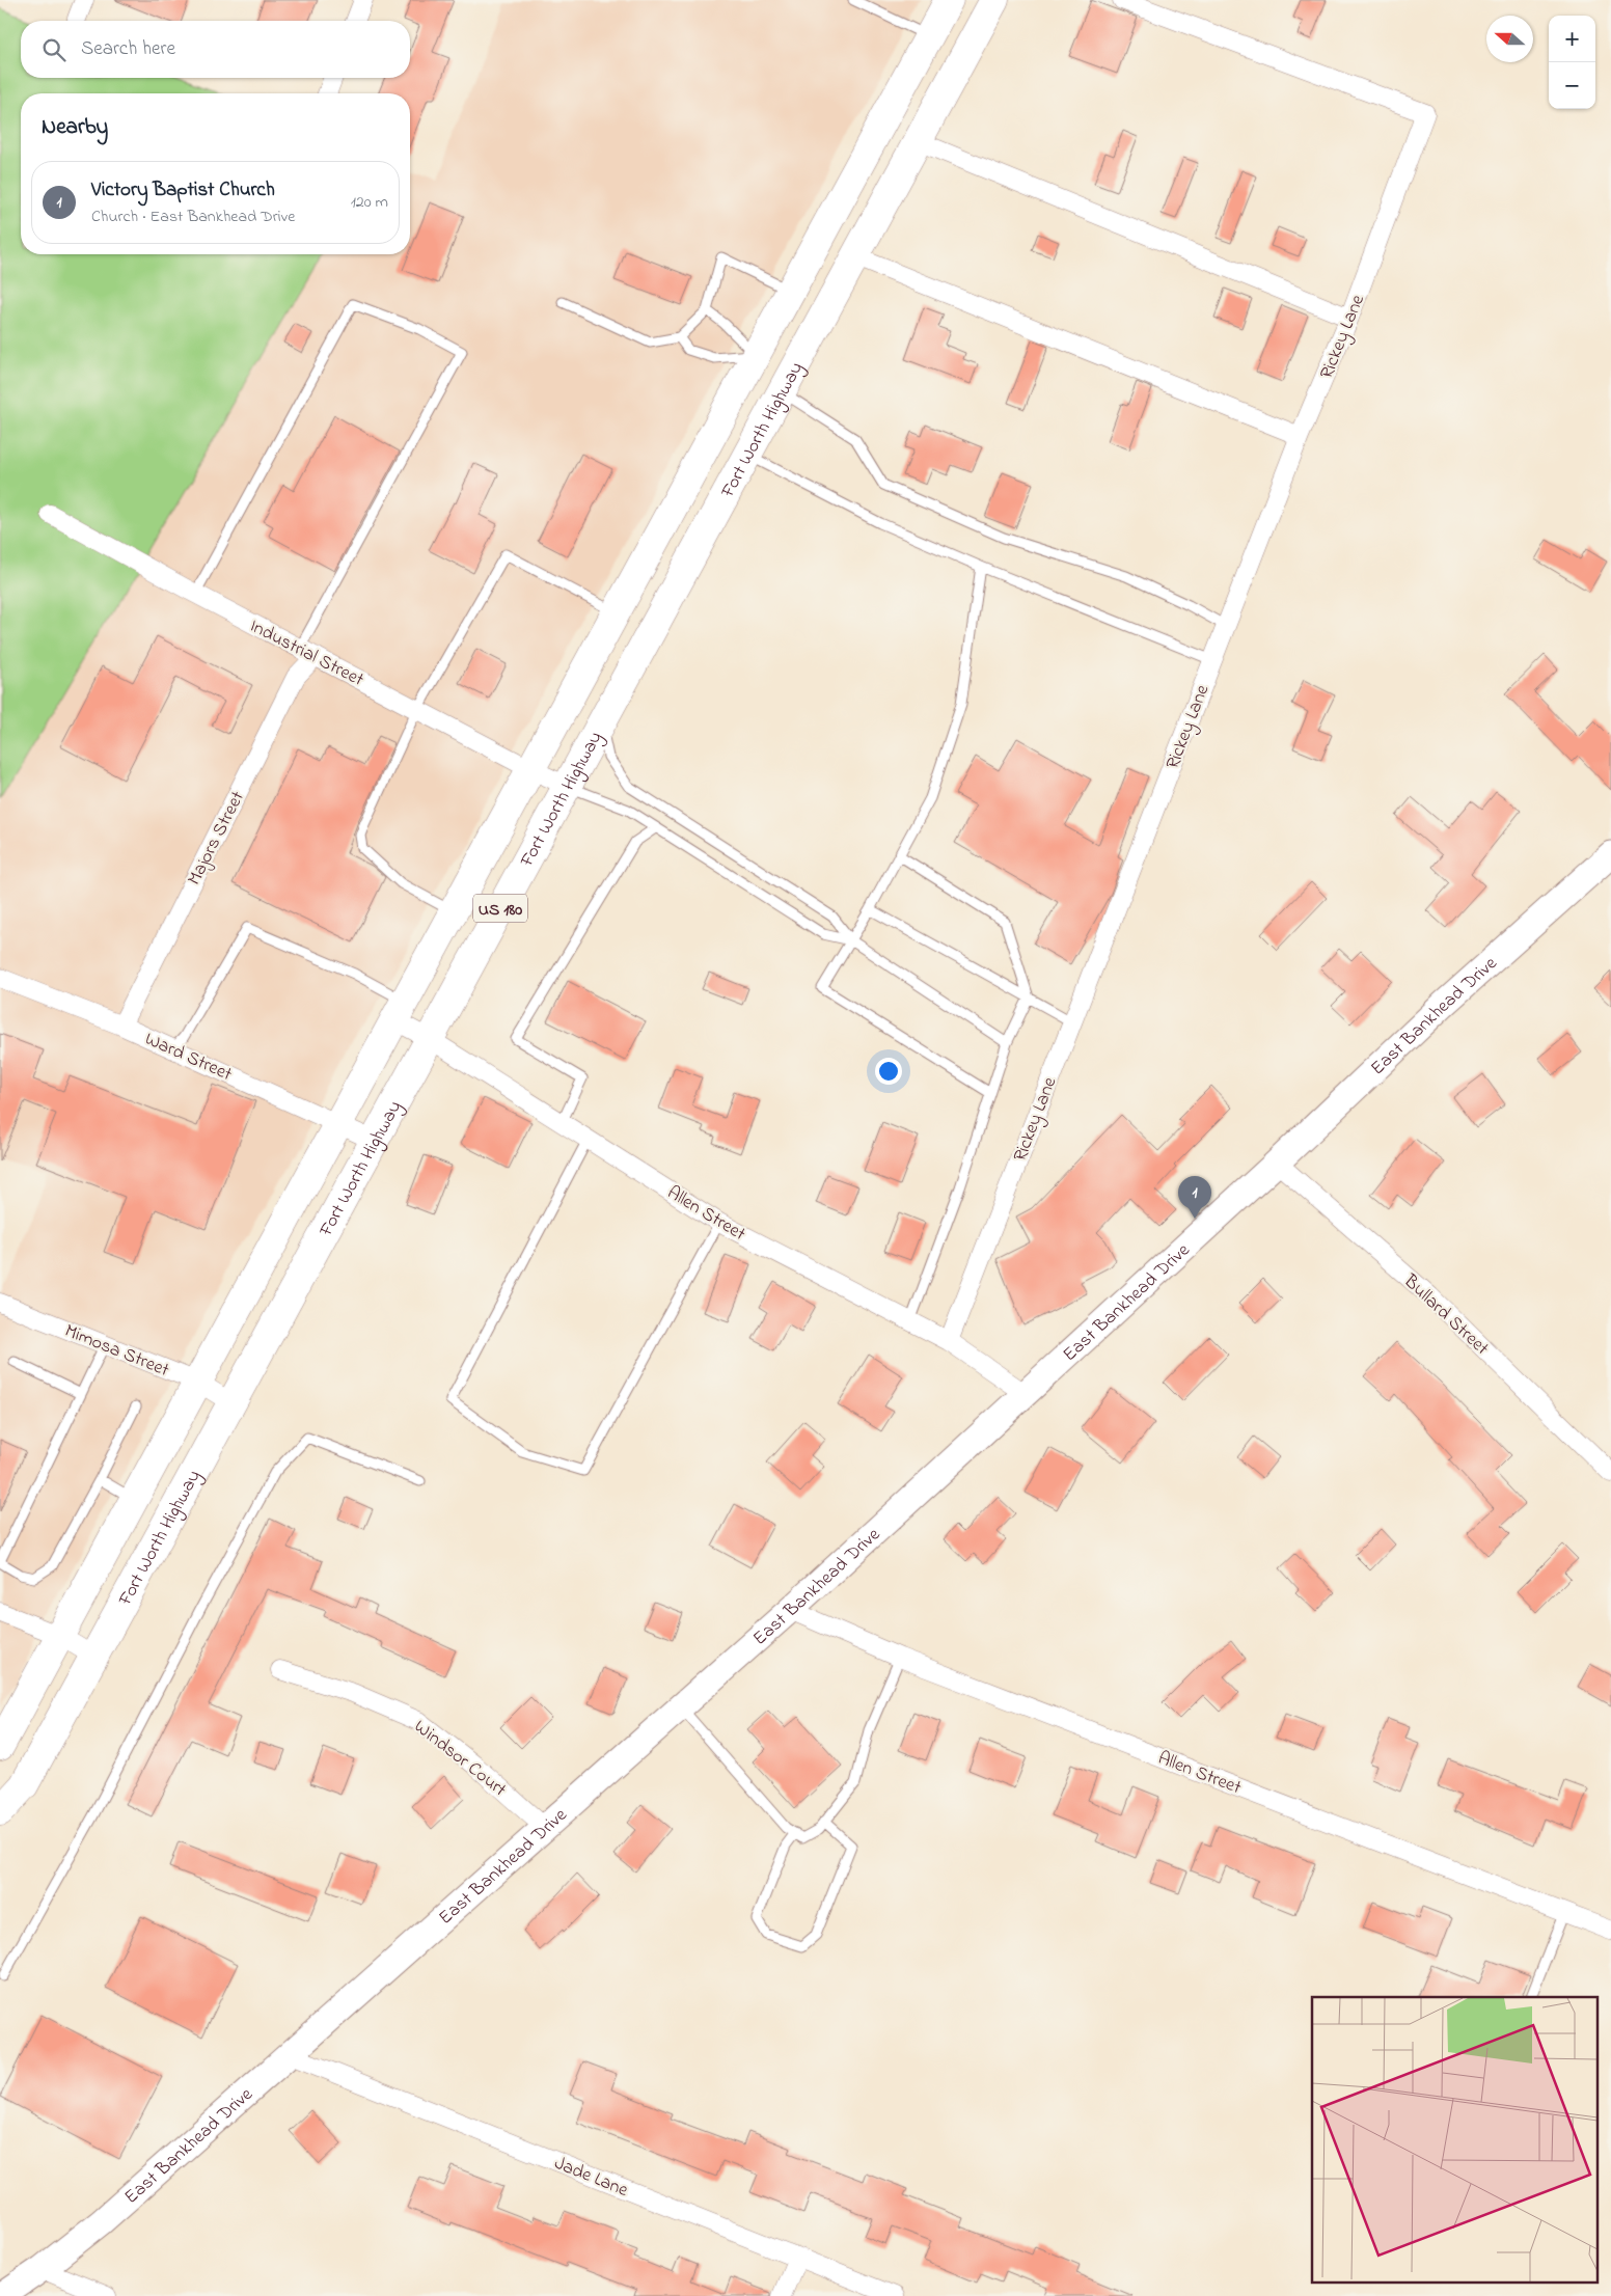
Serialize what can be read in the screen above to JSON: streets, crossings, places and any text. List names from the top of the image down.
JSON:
{
  "streets": {
    "main road": ["Fort Worth Highway", "US 180"],
    "street": [
      "Rickey Lane",
      "Industrial Street",
      "Majors Street",
      "East Bankhead Drive",
      "Ward Street",
      "Allen Street",
      "Bullard Street",
      "Mimosa Street",
      "Windsor Court",
      "Jade Lane"
    ]
  },
  "crossings": [
    ["Rickey Lane", "Allen Street"],
    ["Fort Worth Highway", "Industrial Street"],
    ["Fort Worth Highway", "Ward Street"],
    ["Fort Worth Highway", "Allen Street"],
    ["Fort Worth Highway", "Mimosa Street"],
    ["Industrial Street", "Majors Street"],
    ["Industrial Street", "US 180"],
    ["Majors Street", "Ward Street"],
    ["US 180", "Ward Street"],
    ["US 180", "Allen Street"],
    ["US 180", "Mimosa Street"],
    ["East Bankhead Drive", "Allen Street"],
    ["East Bankhead Drive", "Bullard Street"],
    ["East Bankhead Drive", "Windsor Court"],
    ["East Bankhead Drive", "Jade Lane"]
  ],
  "north": "left",
  "page": {
    "map_buttons": ["+", "−"],
    "search": "Search here",
    "heading": "Nearby",
    "list": [
      {
        "mark": "1",
        "name": "Victory Baptist Church",
        "note": "Church · East Bankhead Drive",
        "value": "120 m"
      }
    ],
    "pins": "1"
  }
}
